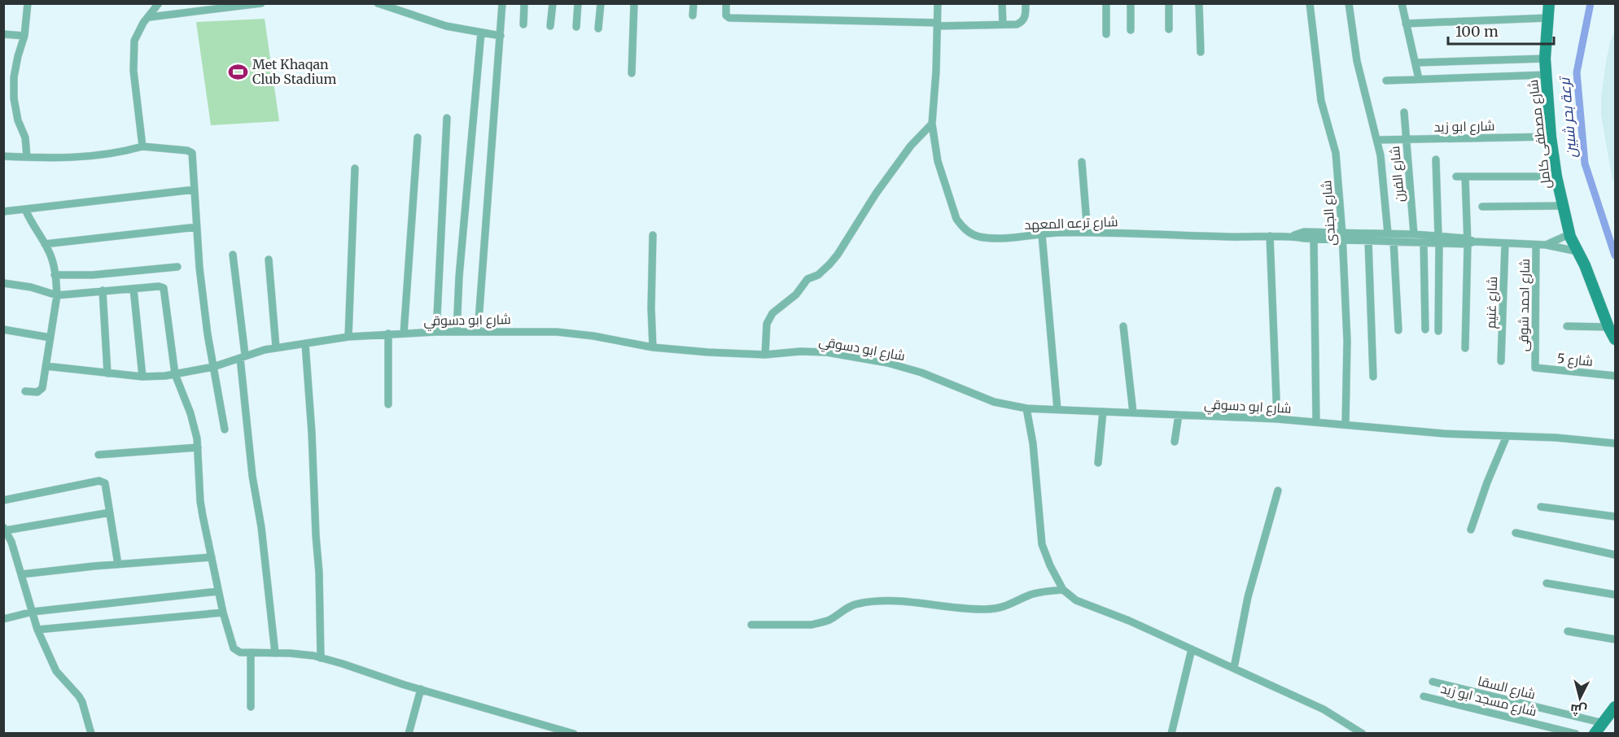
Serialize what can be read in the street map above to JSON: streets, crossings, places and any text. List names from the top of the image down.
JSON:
{
  "streets": {
    "main road": ["شارع مصطفى كامل"],
    "street": [
      "شارع ابو زيد",
      "شارع الفرن",
      "شارع الجندى",
      "شارع ترعه المعهد",
      "شارع غنيم",
      "شارع احمد شوقى",
      "شارع ابو دسوقي",
      "شارع 5",
      "شارع السقا",
      "شارع مسجد ابو زيد"
    ]
  },
  "crossings": [
    ["شارع ابو زيد", "شارع مصطفى كامل"],
    ["شارع ابو زيد", "شارع الفرن"],
    ["شارع مصطفى كامل", "شارع ترعه المعهد"],
    ["شارع الفرن", "شارع ترعه المعهد"],
    ["شارع الجندى", "شارع ترعه المعهد"],
    ["شارع الجندى", "شارع ابو دسوقي"],
    ["شارع ترعه المعهد", "شارع غنيم"],
    ["شارع ترعه المعهد", "شارع احمد شوقى"],
    ["شارع احمد شوقى", "شارع 5"]
  ],
  "water": ["ترعة بحر شبين"],
  "places": {
    "sports": ["Met Khaqan Club Stadium"]
  },
  "scale_bar": "100 m",
  "north": "bottom"
}
